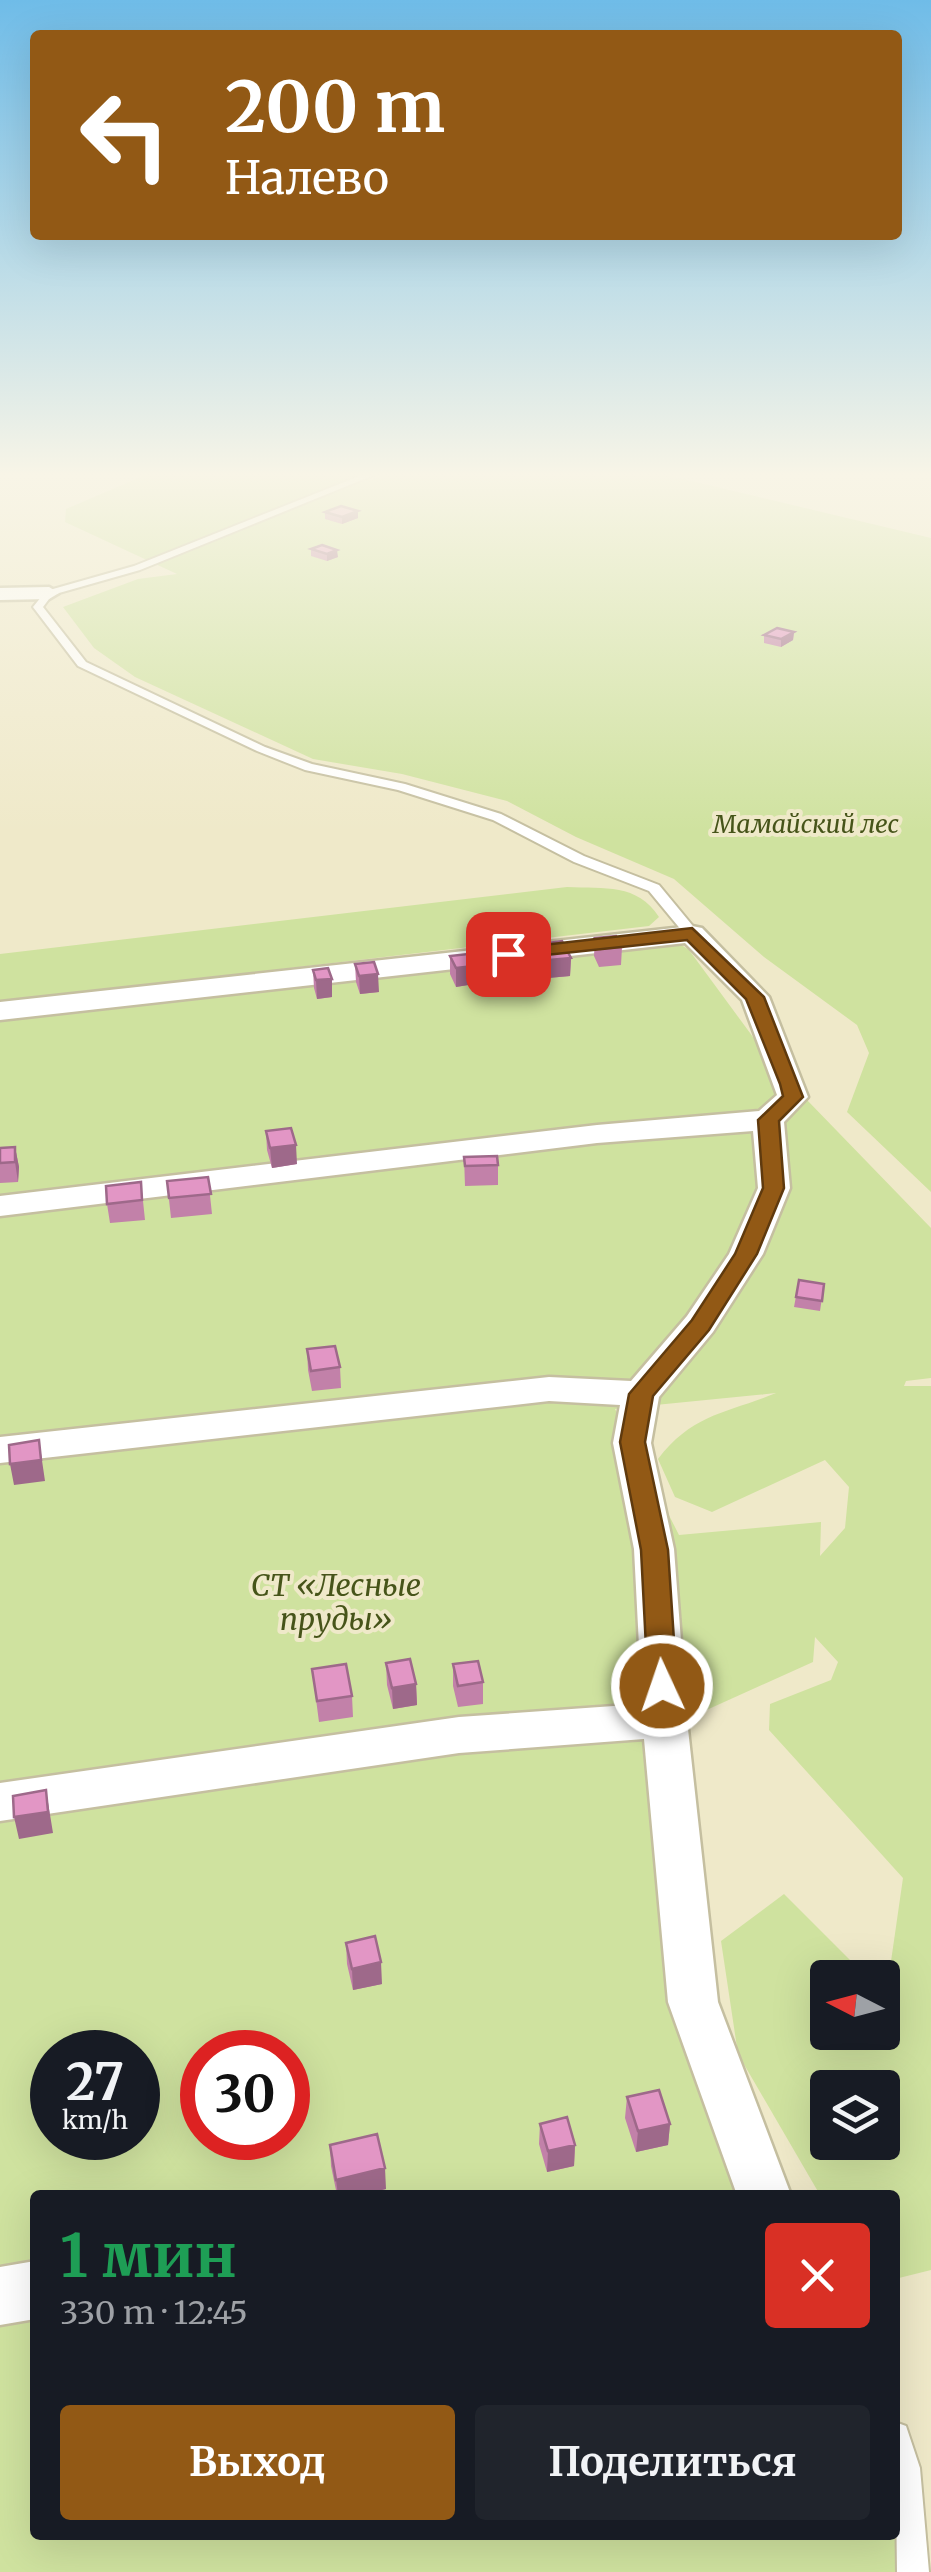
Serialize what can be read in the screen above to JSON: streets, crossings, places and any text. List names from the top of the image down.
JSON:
{
  "parks": ["Мамайский лес", "СТ «Лесные пруды»"],
  "north": "left",
  "page": {
    "turn": ["200 m", "Налево"],
    "speed": "27 km/h",
    "limit": "30",
    "heading": ["1 мин", "330 m · 12:45"],
    "buttons": ["Выход", "Поделиться"]
  }
}
